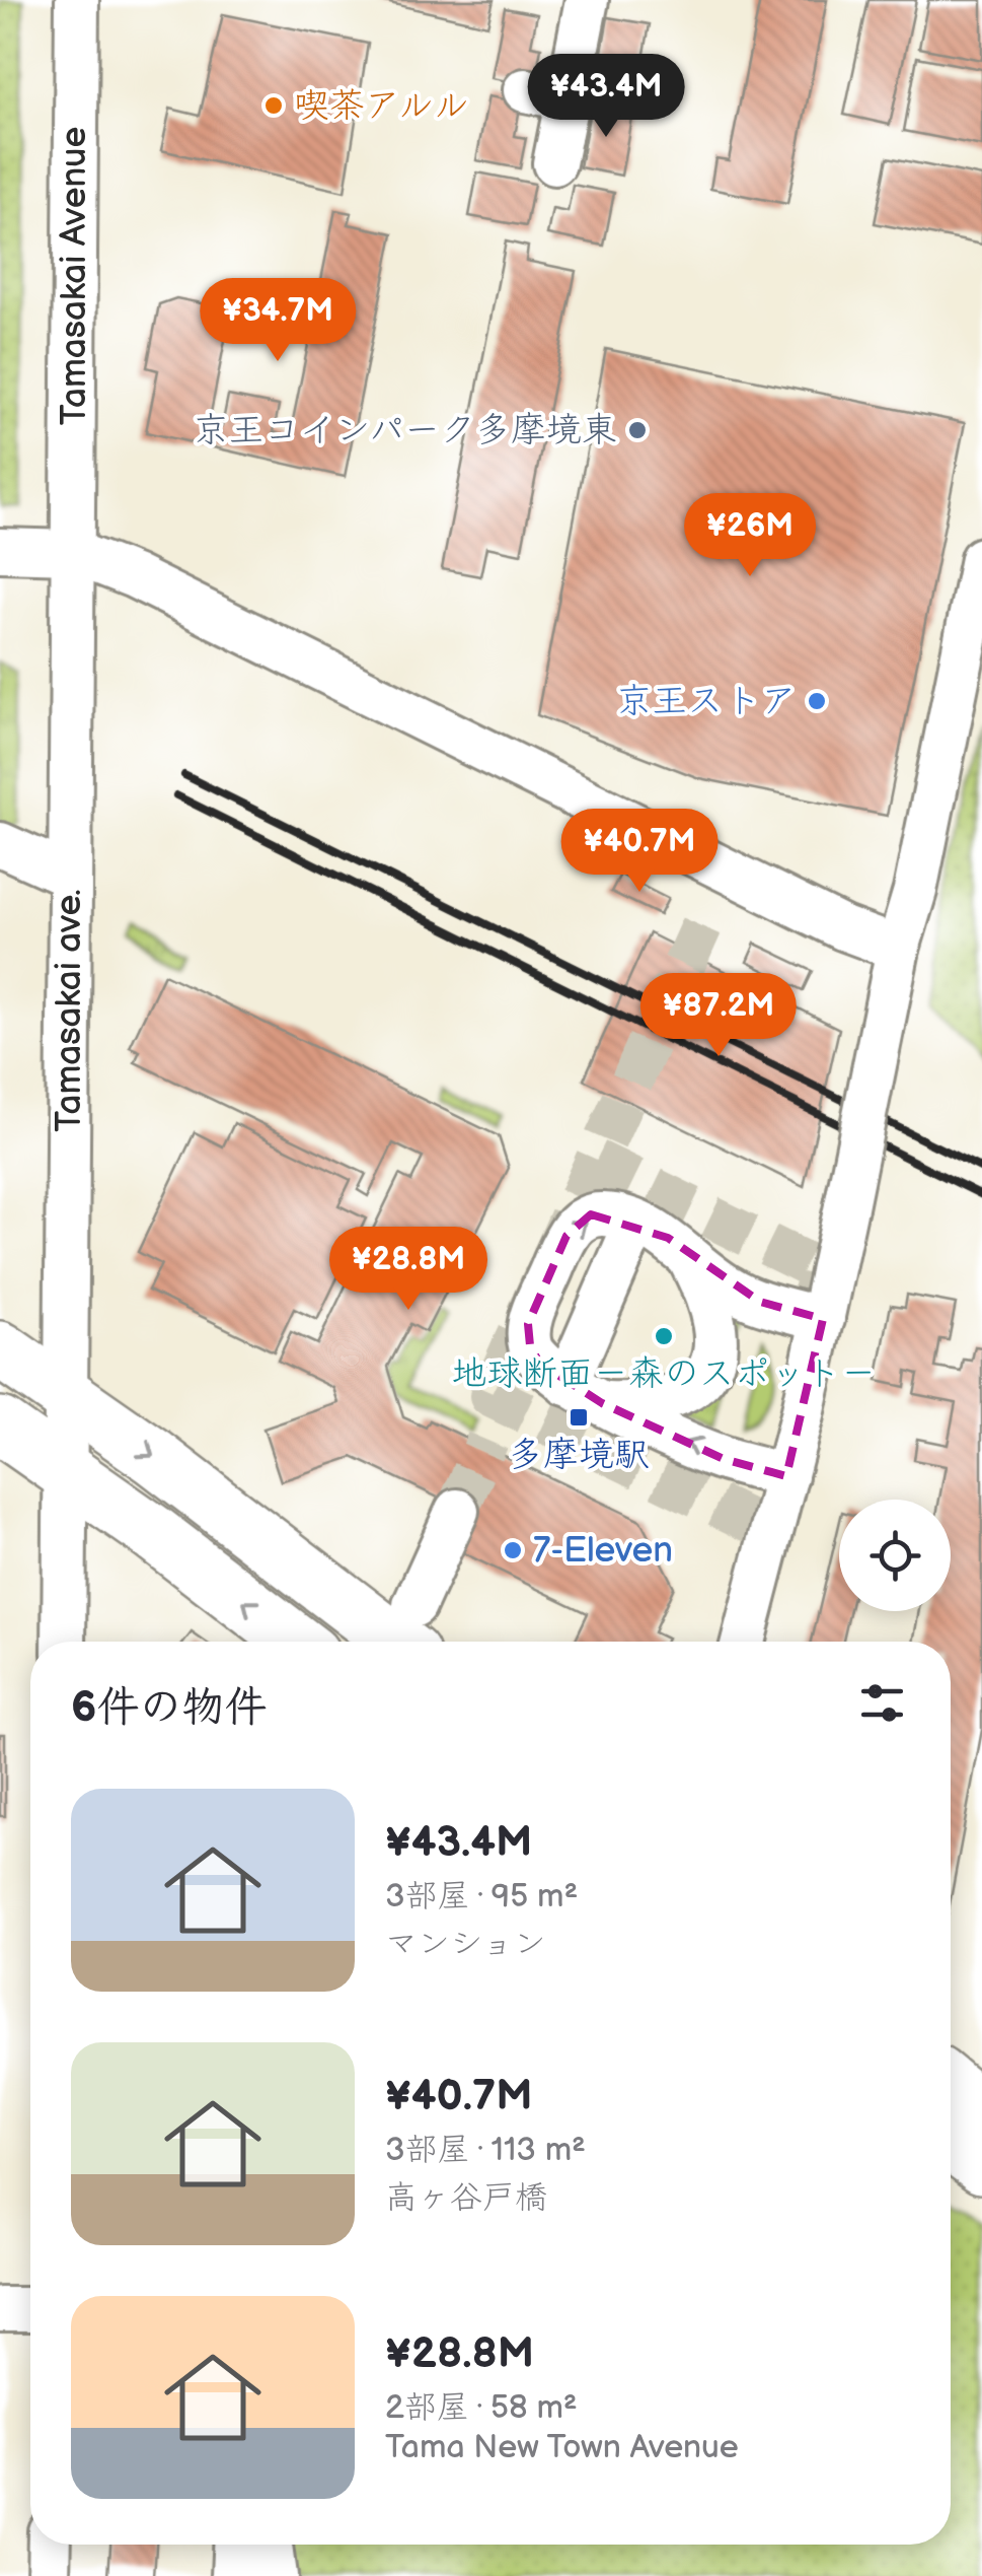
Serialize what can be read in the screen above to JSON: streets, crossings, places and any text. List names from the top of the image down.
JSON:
{
  "streets": {
    "street": ["Tamasakai Avenue", "Tamasakai ave."]
  },
  "crossings": [
    ["Tamasakai Avenue", "Tamasakai ave."]
  ],
  "places": {
    "other": [
      "喫茶アルル",
      "京王コインパーク多摩境東",
      "京王ストア",
      "地球断面－森のスポット－",
      "7-Eleven"
    ],
    "transit": ["多摩境駅"]
  },
  "page": {
    "price": [
      "¥43.4M",
      "¥34.7M",
      "¥26M",
      "¥40.7M",
      "¥87.2M",
      "¥28.8M"
    ],
    "heading": "6件の物件",
    "list": [
      {
        "name": "¥43.4M",
        "note": "3部屋 · 95 m² · マンション"
      },
      {
        "name": "¥40.7M",
        "note": "3部屋 · 113 m² · 高ヶ谷戸橋"
      },
      {
        "name": "¥28.8M",
        "note": "2部屋 · 58 m² · Tama New Town Avenue"
      }
    ]
  }
}
